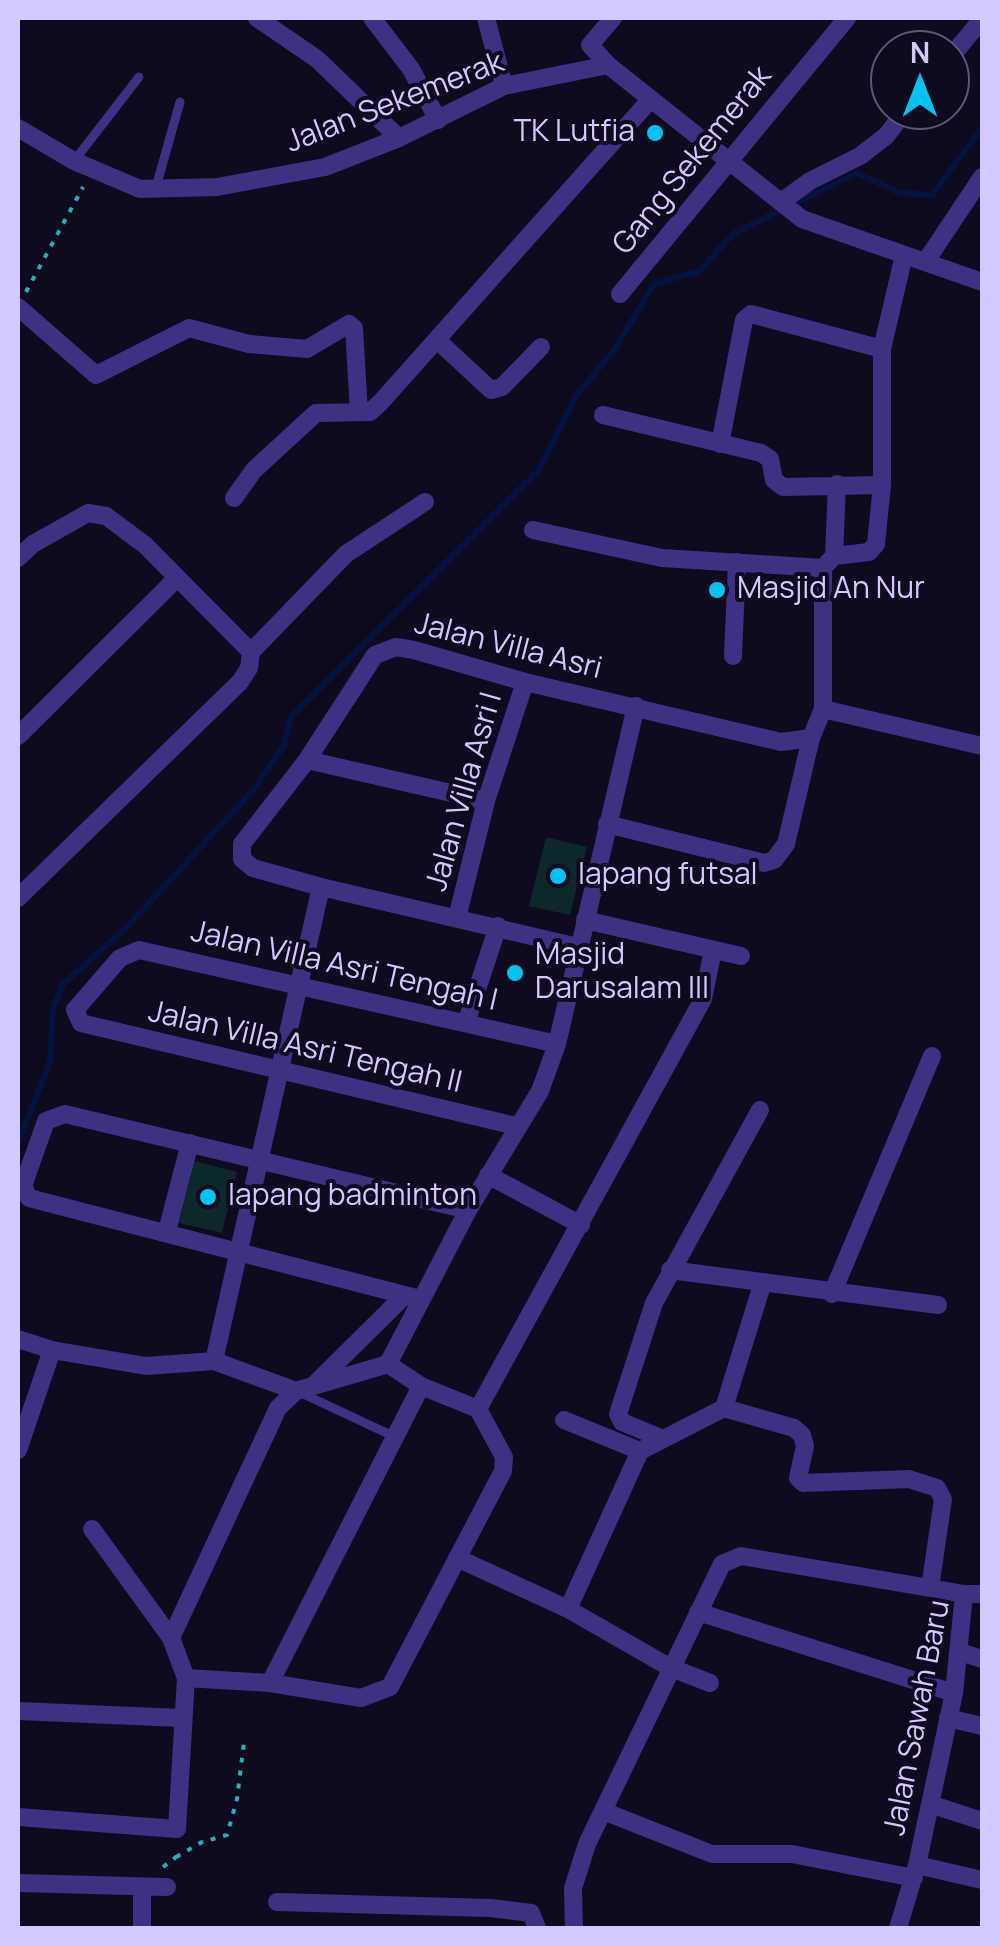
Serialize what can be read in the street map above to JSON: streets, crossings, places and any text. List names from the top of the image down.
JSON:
{
  "streets": {
    "street": [
      "Jalan Sekemerak",
      "Gang Sekemerak",
      "Jalan Villa Asri",
      "Jalan Villa Asri I",
      "Jalan Villa Asri Tengah I",
      "Jalan Villa Asri Tengah II",
      "Jalan Sawah Baru"
    ]
  },
  "crossings": [
    ["Jalan Villa Asri", "Jalan Villa Asri I"],
    ["Jalan Villa Asri Tengah I", "Jalan Villa Asri Tengah II"]
  ],
  "places": [
    "TK Lutfia",
    "Masjid An Nur",
    "lapang futsal",
    "Masjid Darusalam III",
    "lapang badminton"
  ],
  "north": "top"
}
